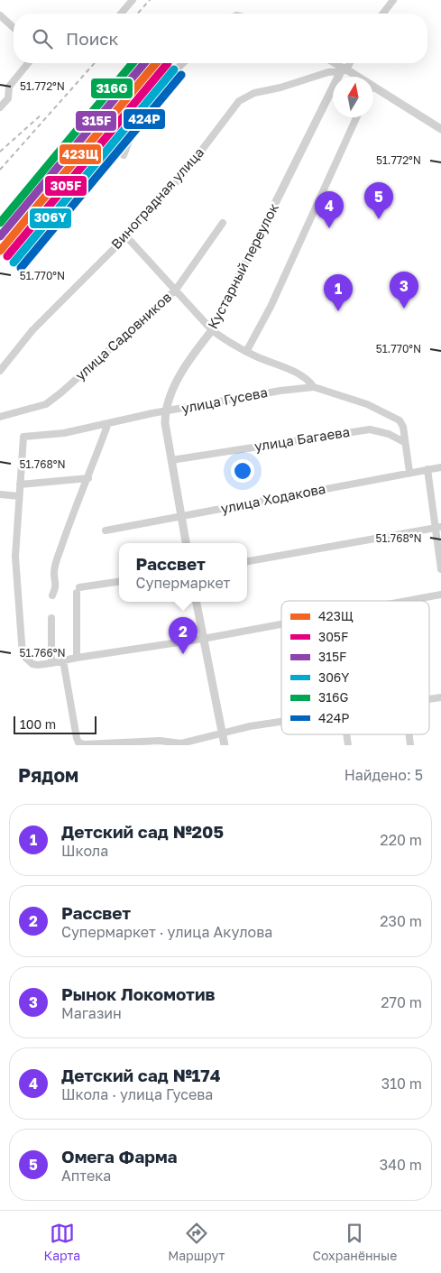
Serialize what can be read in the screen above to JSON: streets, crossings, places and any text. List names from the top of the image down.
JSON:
{
  "streets": {
    "street": [
      "Виноградная улица",
      "Кустарный переулок",
      "улица Садовников",
      "улица Гусева",
      "улица Багаева",
      "улица Ходакова"
    ]
  },
  "crossings": [
    ["Виноградная улица", "Кустарный переулок"],
    ["Кустарный переулок", "улица Гусева"],
    ["Кустарный переулок", "улица Багаева"],
    ["Кустарный переулок", "улица Ходакова"],
    ["улица Гусева", "улица Багаева"],
    ["улица Гусева", "улица Ходакова"]
  ],
  "lines": [
    "transit line 423Щ",
    "transit line 305F",
    "transit line 315F",
    "transit line 316G",
    "transit line 306Y",
    "transit line 424Р"
  ],
  "legend": [
    "423Щ",
    "305F",
    "315F",
    "306Y",
    "316G",
    "424Р"
  ],
  "scale_bar": "100 m",
  "north": "top",
  "page": {
    "search": "Поиск",
    "pins": [
      "5",
      "4",
      "3",
      "1",
      "2"
    ],
    "popup": ["Рассвет", "Супермаркет"],
    "scale": "100 m",
    "heading": ["Рядом", "Найдено: 5"],
    "list": [
      {
        "mark": "1",
        "name": "Детский сад №205",
        "note": "Школа",
        "value": "220 m"
      },
      {
        "mark": "2",
        "name": "Рассвет",
        "note": "Супермаркет · улица Акулова",
        "value": "230 m"
      },
      {
        "mark": "3",
        "name": "Рынок Локомотив",
        "note": "Магазин",
        "value": "270 m"
      },
      {
        "mark": "4",
        "name": "Детский сад №174",
        "note": "Школа · улица Гусева",
        "value": "310 m"
      },
      {
        "mark": "5",
        "name": "Омега Фарма",
        "note": "Аптека",
        "value": "340 m"
      }
    ],
    "nav": ["Карта", "Маршрут", "Сохранённые"]
  },
  "coordinates": [
    "51.772°N",
    "51.770°N",
    "51.768°N",
    "51.766°N"
  ]
}
